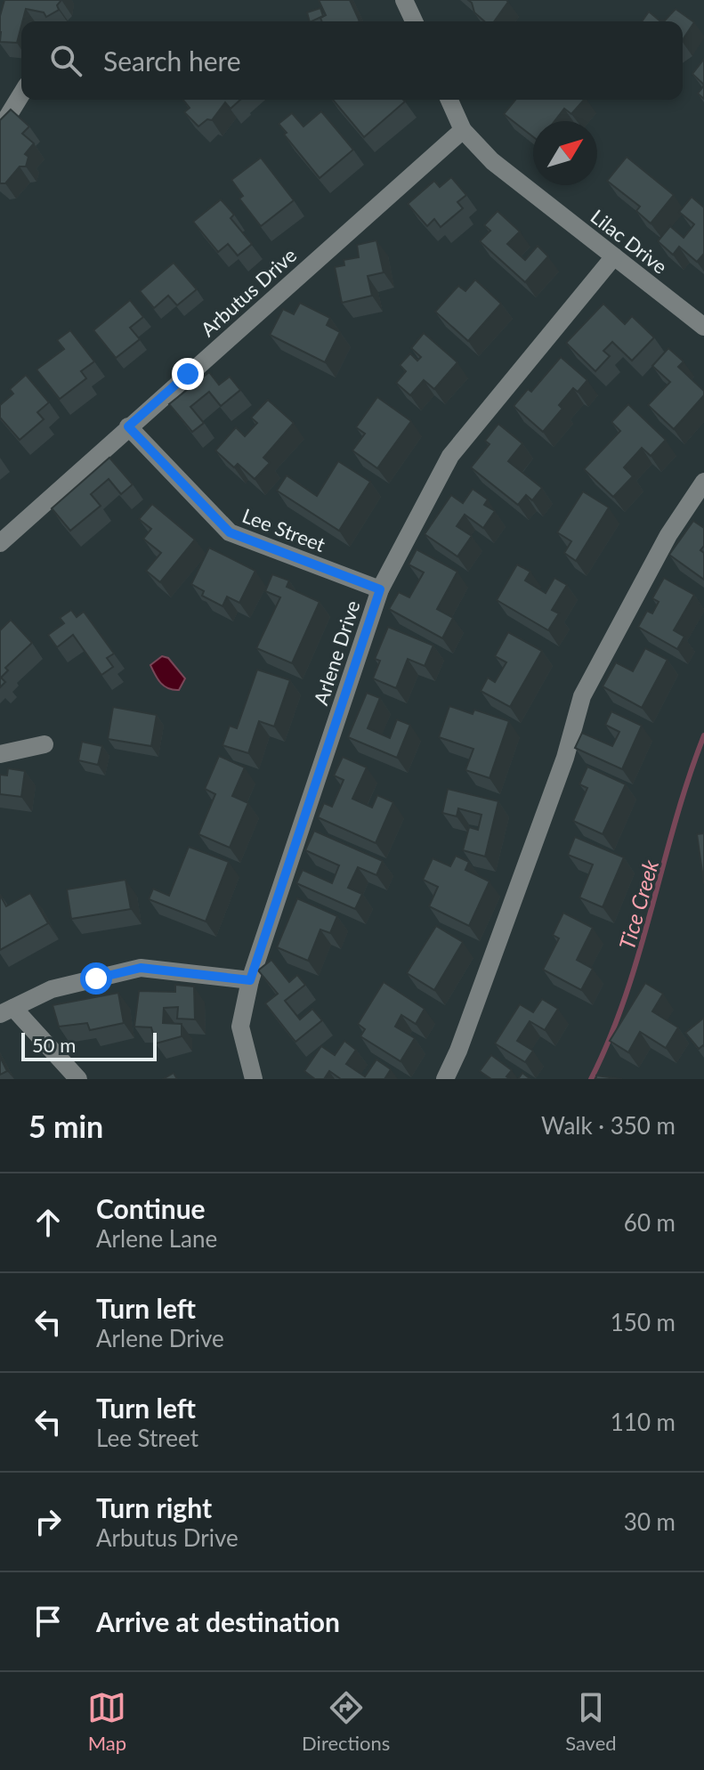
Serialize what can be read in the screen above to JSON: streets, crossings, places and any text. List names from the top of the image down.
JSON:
{
  "streets": {
    "street": [
      "Lilac Drive",
      "Arbutus Drive",
      "Lee Street",
      "Arlene Drive"
    ]
  },
  "crossings": [
    ["Lilac Drive", "Arbutus Drive"],
    ["Lilac Drive", "Arlene Drive"],
    ["Arbutus Drive", "Lee Street"],
    ["Lee Street", "Arlene Drive"]
  ],
  "water": ["Tice Creek"],
  "scale_bar": "50 m",
  "north": "top right",
  "page": {
    "search": "Search here",
    "scale": "50 m",
    "heading": ["5 min", "Walk · 350 m"],
    "list": [
      ["Continue", "Arlene Lane", "60 m"],
      ["Turn left", "Arlene Drive", "150 m"],
      ["Turn left", "Lee Street", "110 m"],
      ["Turn right", "Arbutus Drive", "30 m"],
      "Arrive at destination"
    ],
    "nav": ["Map", "Directions", "Saved"]
  }
}
